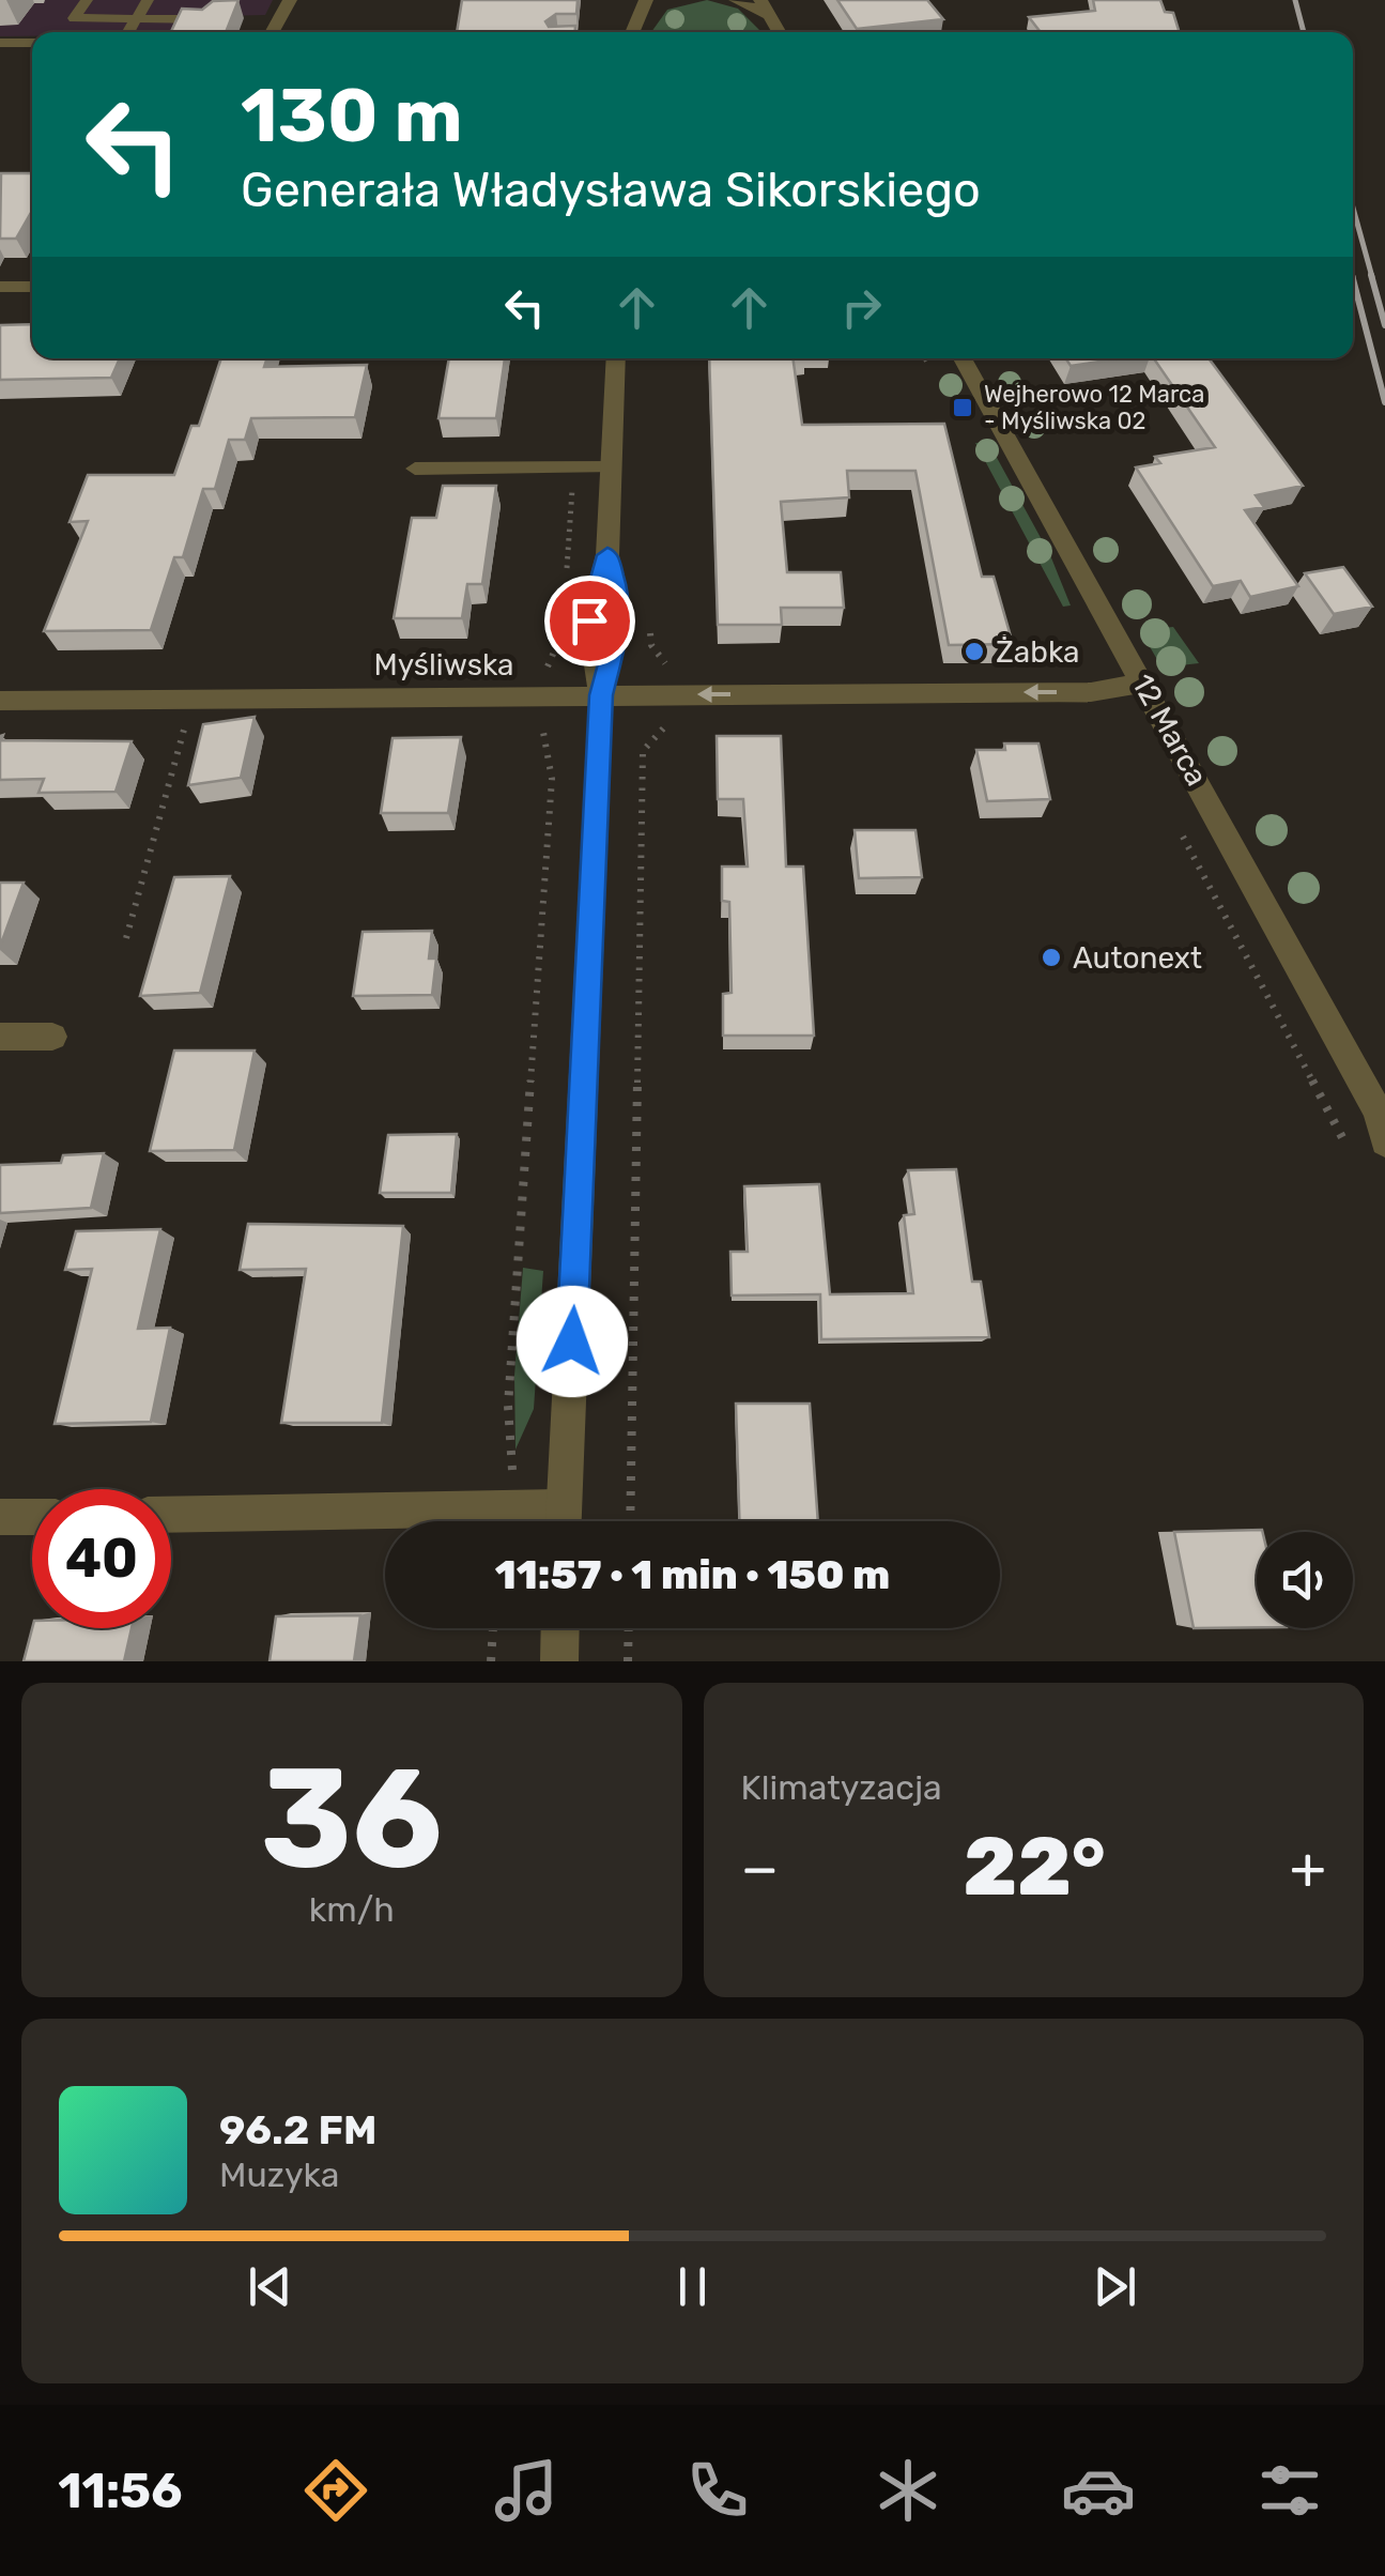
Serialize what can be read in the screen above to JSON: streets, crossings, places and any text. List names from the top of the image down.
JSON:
{
  "streets": {
    "street": ["Myśliwska", "12 Marca"]
  },
  "crossings": [
    ["Myśliwska", "12 Marca"]
  ],
  "one_way": ["Myśliwska"],
  "places": {
    "transit": ["Wejherowo 12 Marca - Myśliwska 02"],
    "other": ["Żabka", "Autonext"]
  },
  "page": {
    "turn": ["130 m", "Generała Władysława Sikorskiego"],
    "limit": "40",
    "trip": "11:57 · 1 min · 150 m",
    "tile": [
      ["36", "km/h"],
      "Klimatyzacja"
    ],
    "heat": ["−", "22°", "+"],
    "song": ["96.2 FM", "Muzyka"],
    "tabs": "11:56"
  }
}
